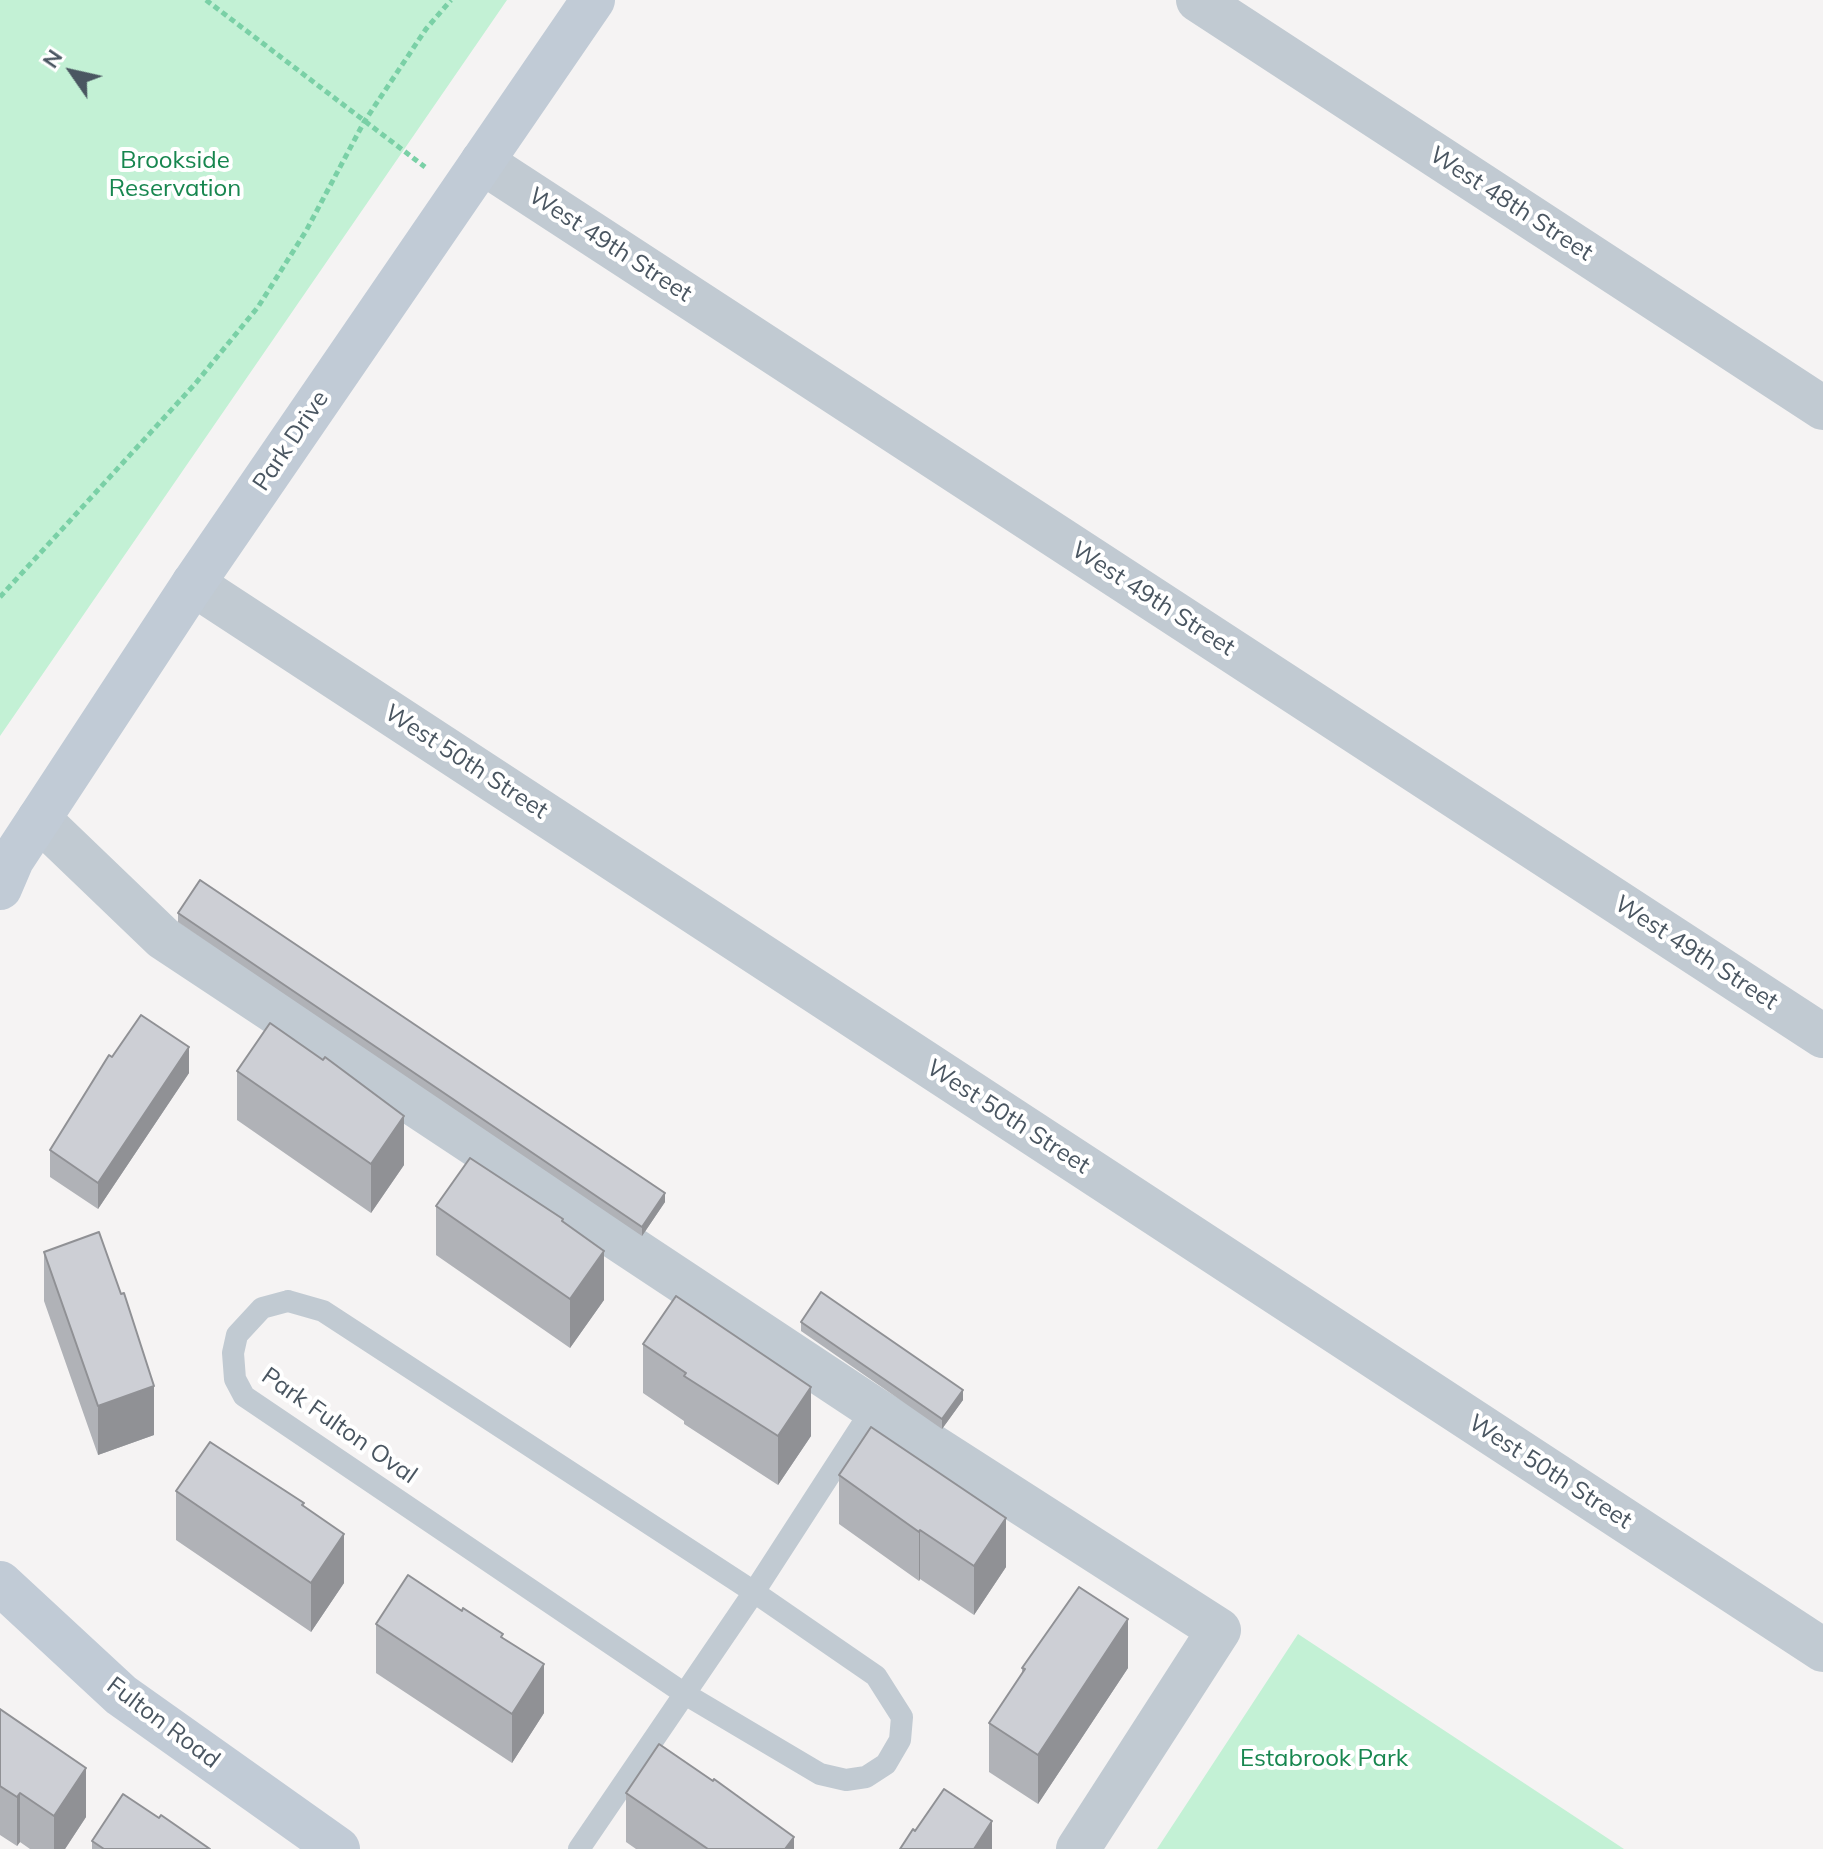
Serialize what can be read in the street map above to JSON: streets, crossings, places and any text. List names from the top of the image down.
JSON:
{
  "streets": {
    "main road": ["Park Drive", "Fulton Road"],
    "street": ["West 48th Street", "West 49th Street", "West 50th Street"],
    "lane": ["Park Fulton Oval"]
  },
  "crossings": [
    ["West 49th Street", "Park Drive"],
    ["Park Drive", "West 50th Street"]
  ],
  "parks": ["Brookside Reservation", "Estabrook Park"],
  "north": "top left"
}
